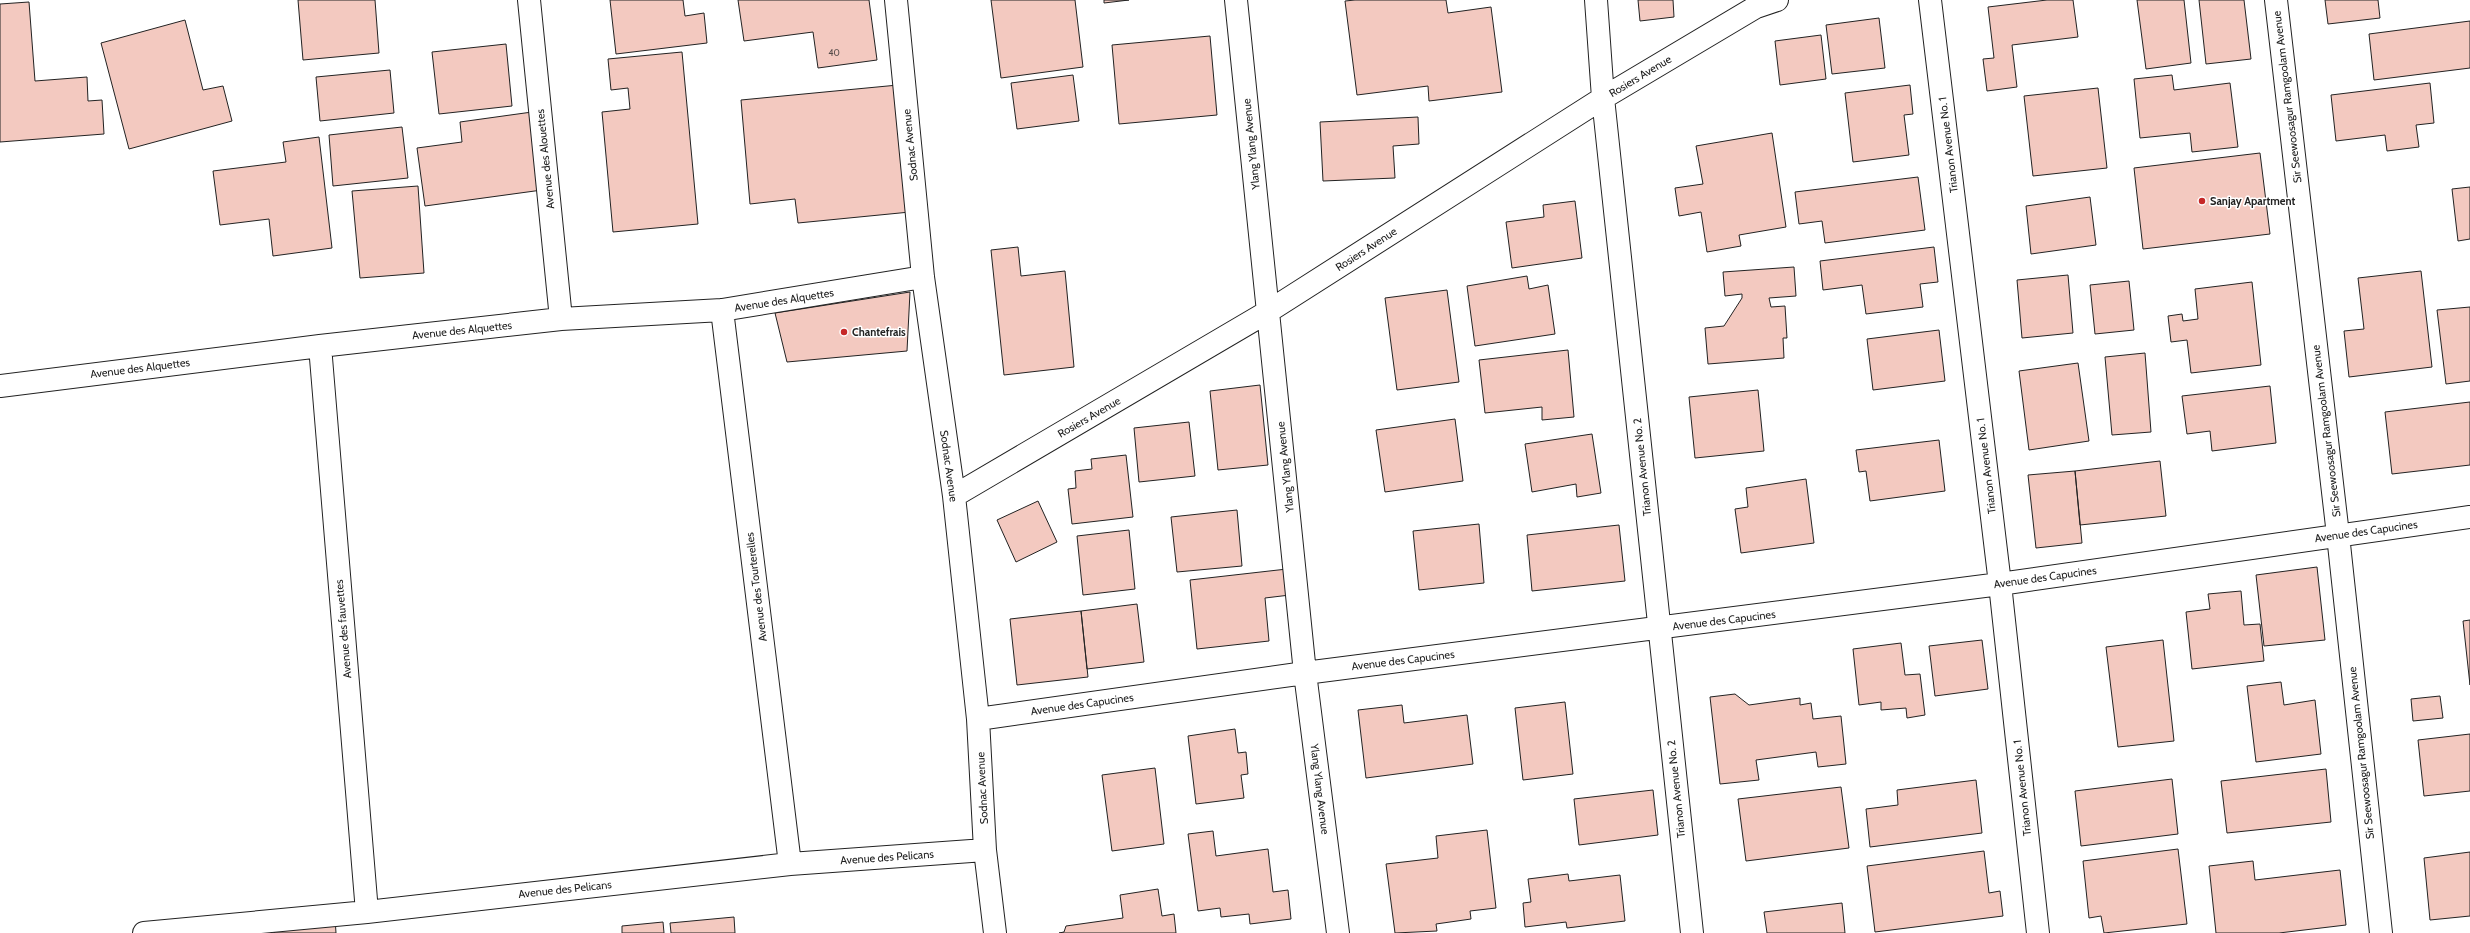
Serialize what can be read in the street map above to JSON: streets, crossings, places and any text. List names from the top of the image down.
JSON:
{
  "streets": {
    "street": [
      "Rosiers Avenue",
      "Sir Seewoosagur Ramgoolam Avenue",
      "Ylang Ylang Avenue",
      "Sodnac Avenue",
      "Trianon Avenue No. 1",
      "Avenue des Alouettes",
      "Avenue des Alquettes",
      "Trianon Avenue No. 2",
      "Avenue des Capucines",
      "Avenue des Tourterelles",
      "Avenue des fauvettes",
      "Avenue des Pelicans"
    ]
  },
  "crossings": [
    ["Rosiers Avenue", "Ylang Ylang Avenue"],
    ["Rosiers Avenue", "Sodnac Avenue"],
    ["Rosiers Avenue", "Trianon Avenue No. 2"],
    ["Sir Seewoosagur Ramgoolam Avenue", "Avenue des Capucines"],
    ["Ylang Ylang Avenue", "Avenue des Capucines"],
    ["Sodnac Avenue", "Avenue des Alquettes"],
    ["Sodnac Avenue", "Avenue des Capucines"],
    ["Sodnac Avenue", "Avenue des Pelicans"],
    ["Trianon Avenue No. 1", "Avenue des Capucines"],
    ["Avenue des Alouettes", "Avenue des Alquettes"],
    ["Avenue des Alquettes", "Avenue des Tourterelles"],
    ["Avenue des Alquettes", "Avenue des fauvettes"],
    ["Trianon Avenue No. 2", "Avenue des Capucines"],
    ["Avenue des Tourterelles", "Avenue des Pelicans"],
    ["Avenue des fauvettes", "Avenue des Pelicans"]
  ],
  "places": ["Sanjay Apartment", "Chantefrais"],
  "house_numbers": ["40"]
}
